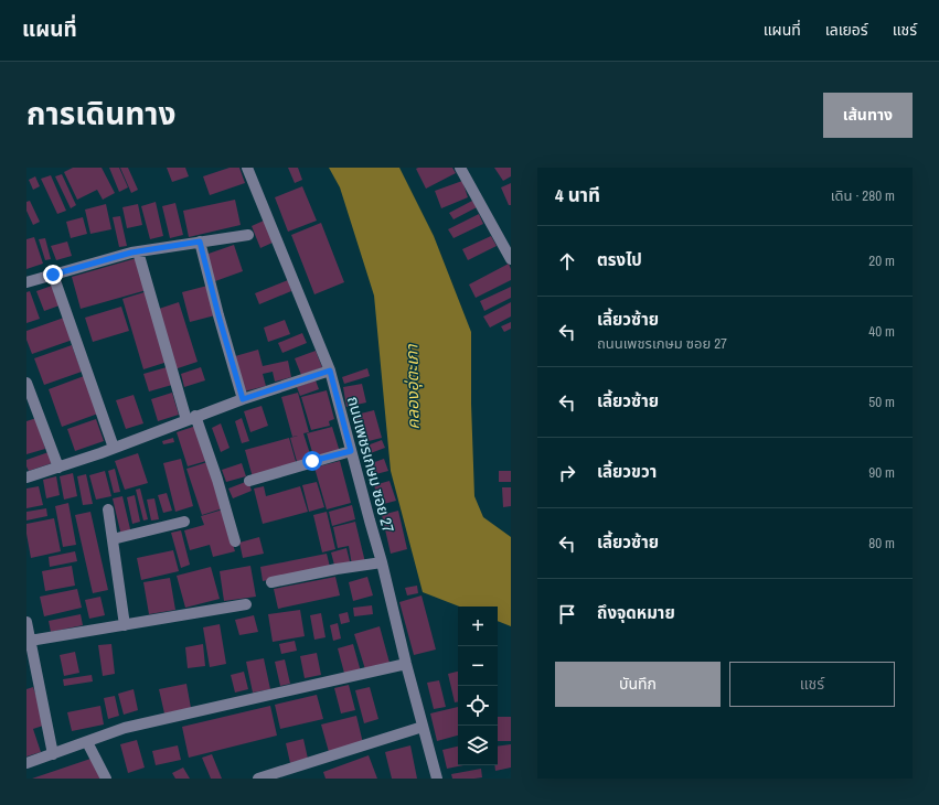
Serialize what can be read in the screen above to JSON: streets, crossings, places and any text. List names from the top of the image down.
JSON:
{
  "streets": {
    "street": ["ถนนเพชรเกษม ซอย 27"]
  },
  "water": ["คลองอุ่ตะเภา"],
  "page": {
    "header": "แผนที่",
    "nav": ["แผนที่", "เลเยอร์", "แชร์"],
    "title": "การเดินทาง",
    "buttons": [
      "เส้นทาง",
      ["บันทึก", "แชร์"]
    ],
    "heading": ["4 นาที", "เดิน · 280 m"],
    "list": [
      ["ตรงไป", "20 m"],
      ["เลี้ยวซ้าย", "ถนนเพชรเกษม ซอย 27", "40 m"],
      ["เลี้ยวซ้าย", "50 m"],
      ["เลี้ยวขวา", "90 m"],
      ["เลี้ยวซ้าย", "80 m"],
      "ถึงจุดหมาย"
    ],
    "map_buttons": ["+", "−"]
  }
}
